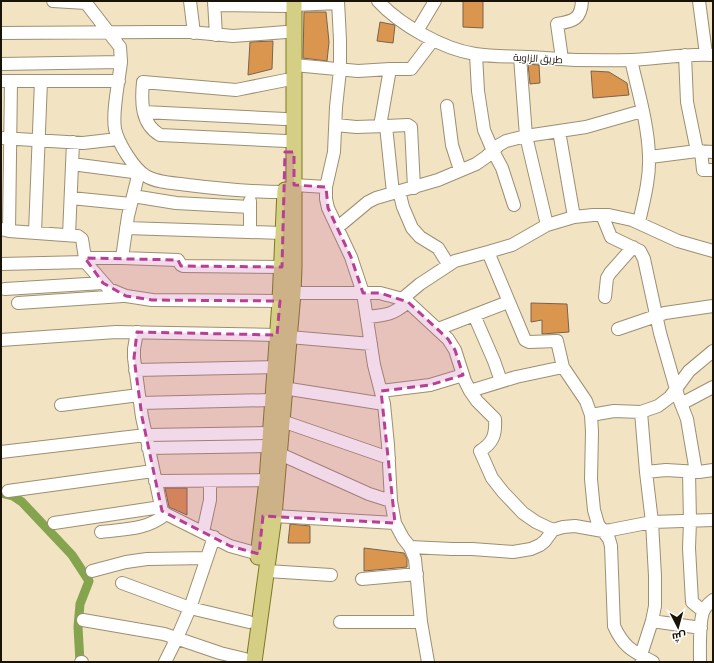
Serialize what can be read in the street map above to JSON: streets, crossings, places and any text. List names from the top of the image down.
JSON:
{
  "streets": {
    "street": ["طريق الزاوية"]
  },
  "north": "bottom"
}
